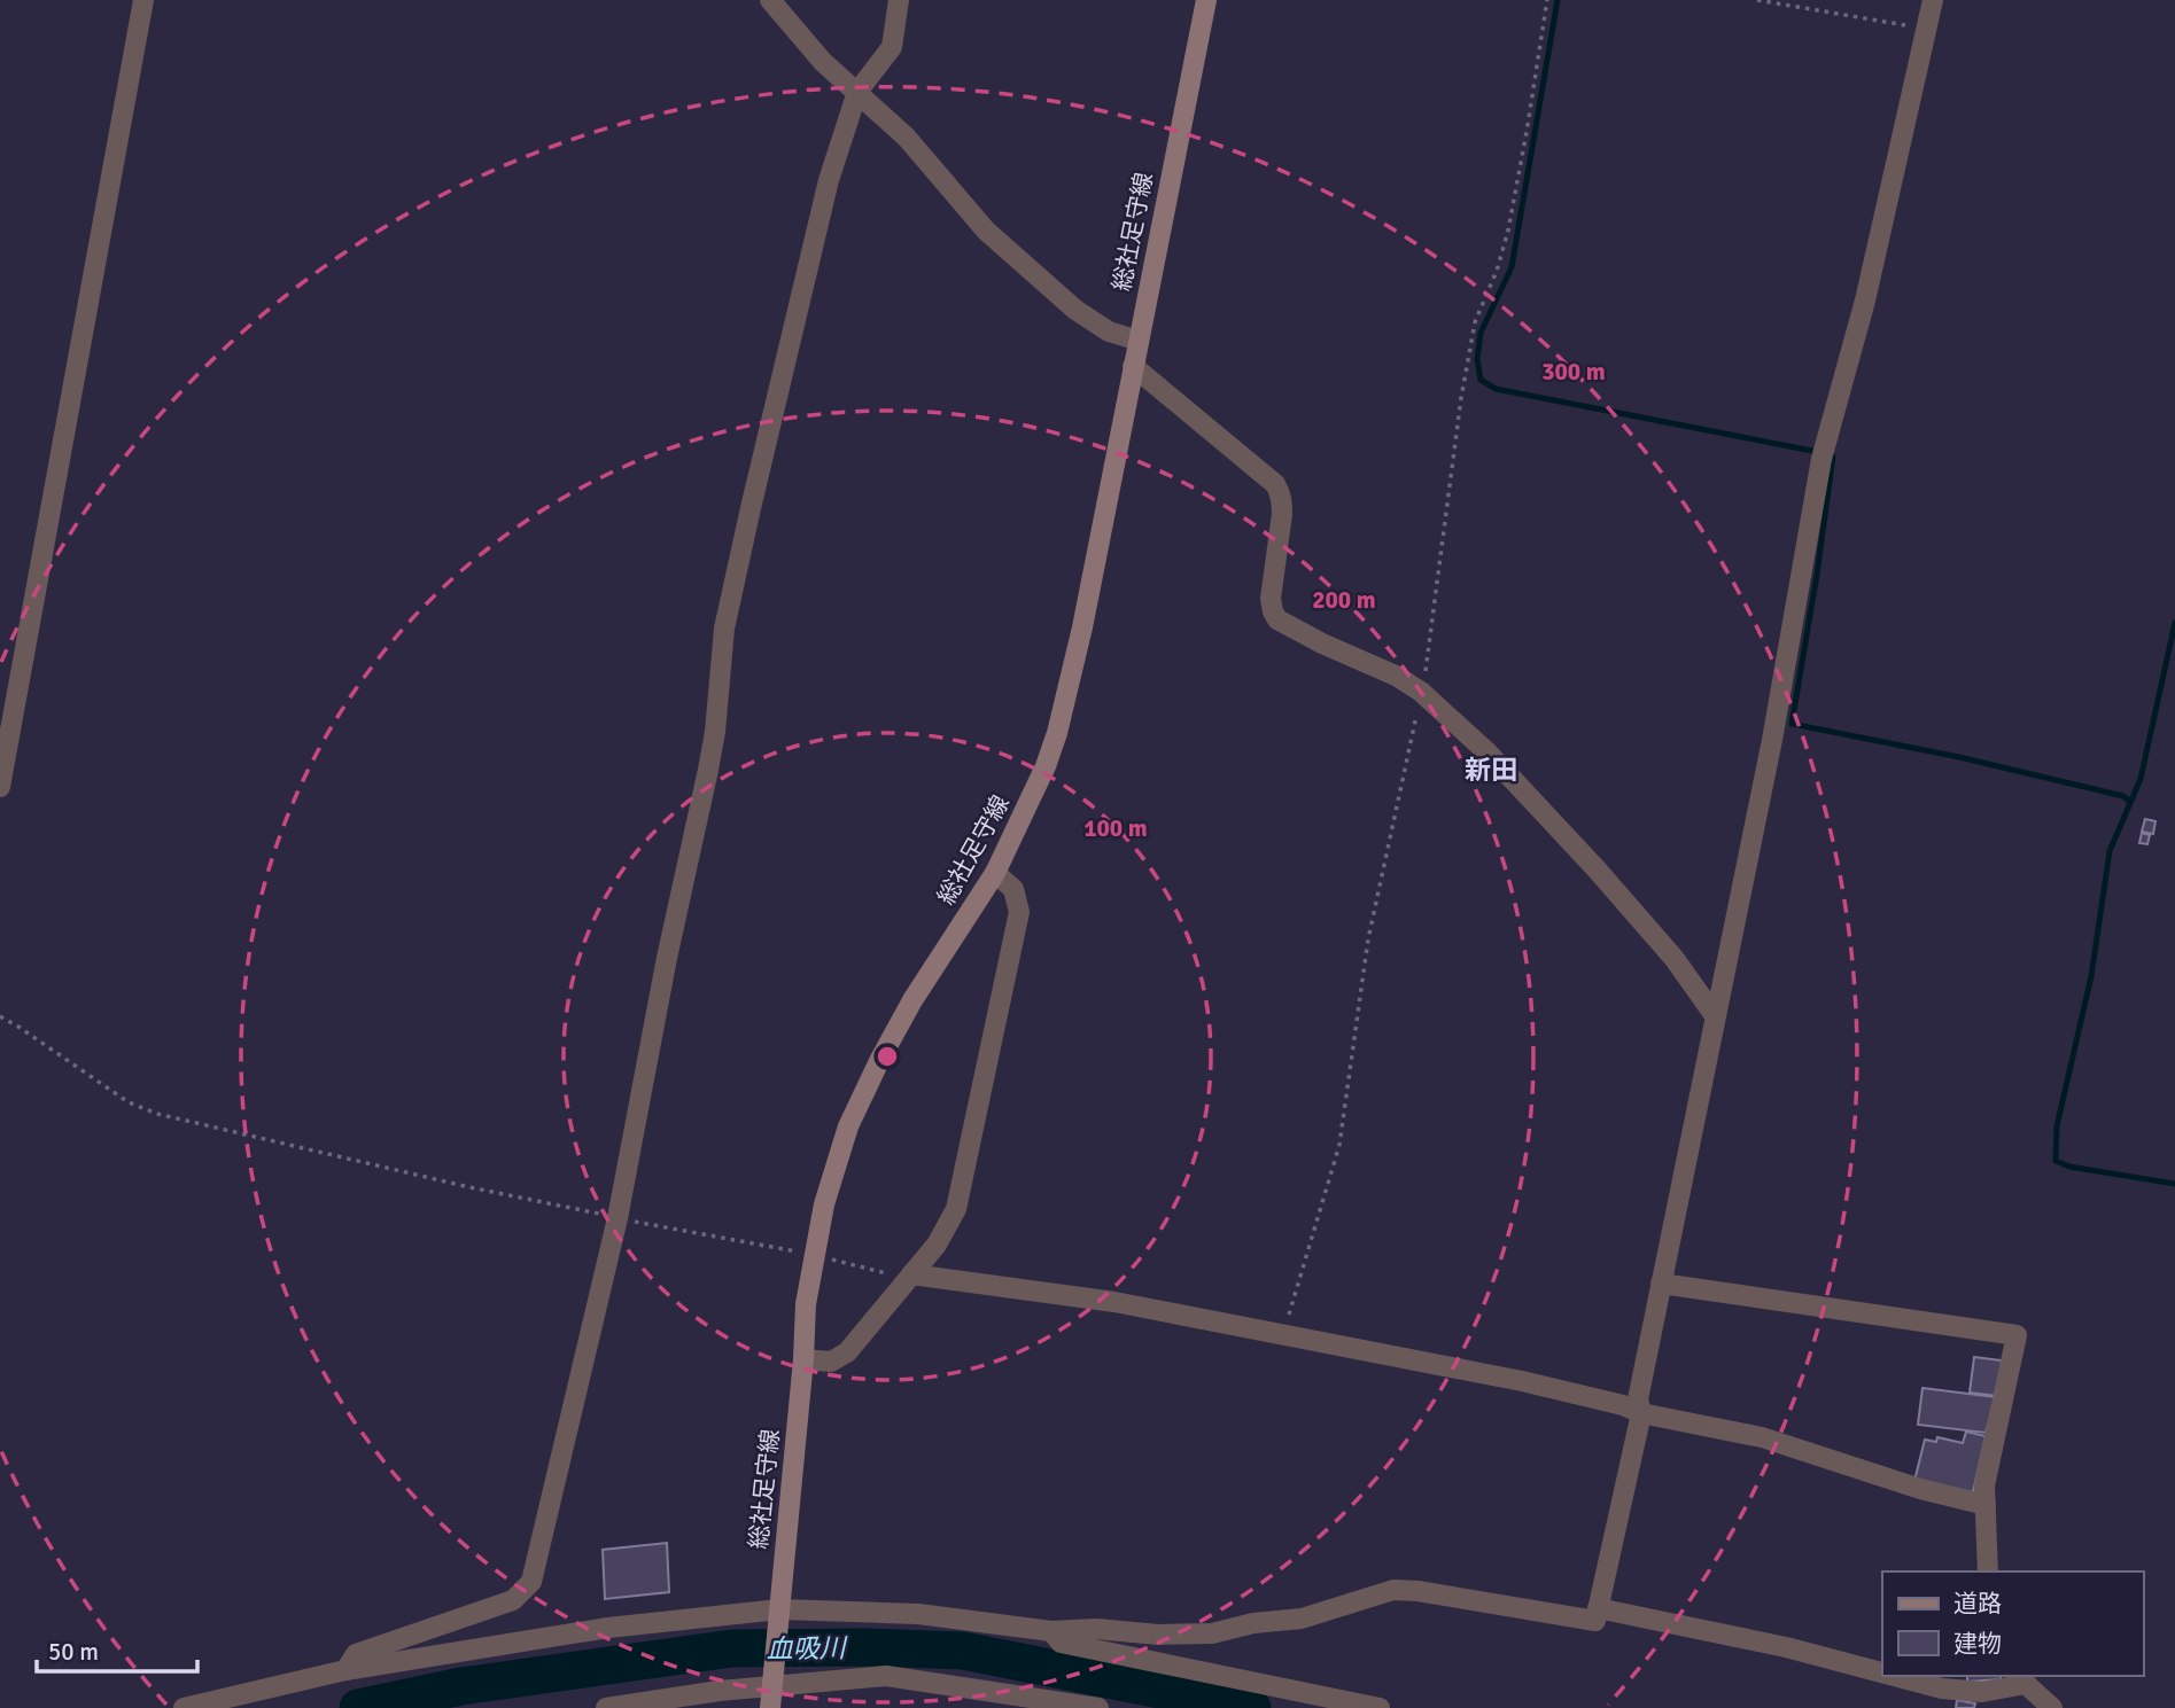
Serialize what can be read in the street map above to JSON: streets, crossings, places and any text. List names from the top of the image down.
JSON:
{
  "streets": {
    "main road": ["総社足守線"]
  },
  "districts": ["新田"],
  "water": ["血吸川"],
  "legend": ["道路", "建物"],
  "scale_bar": "50 m",
  "rings": ["300 m", "200 m", "100 m"]
}
